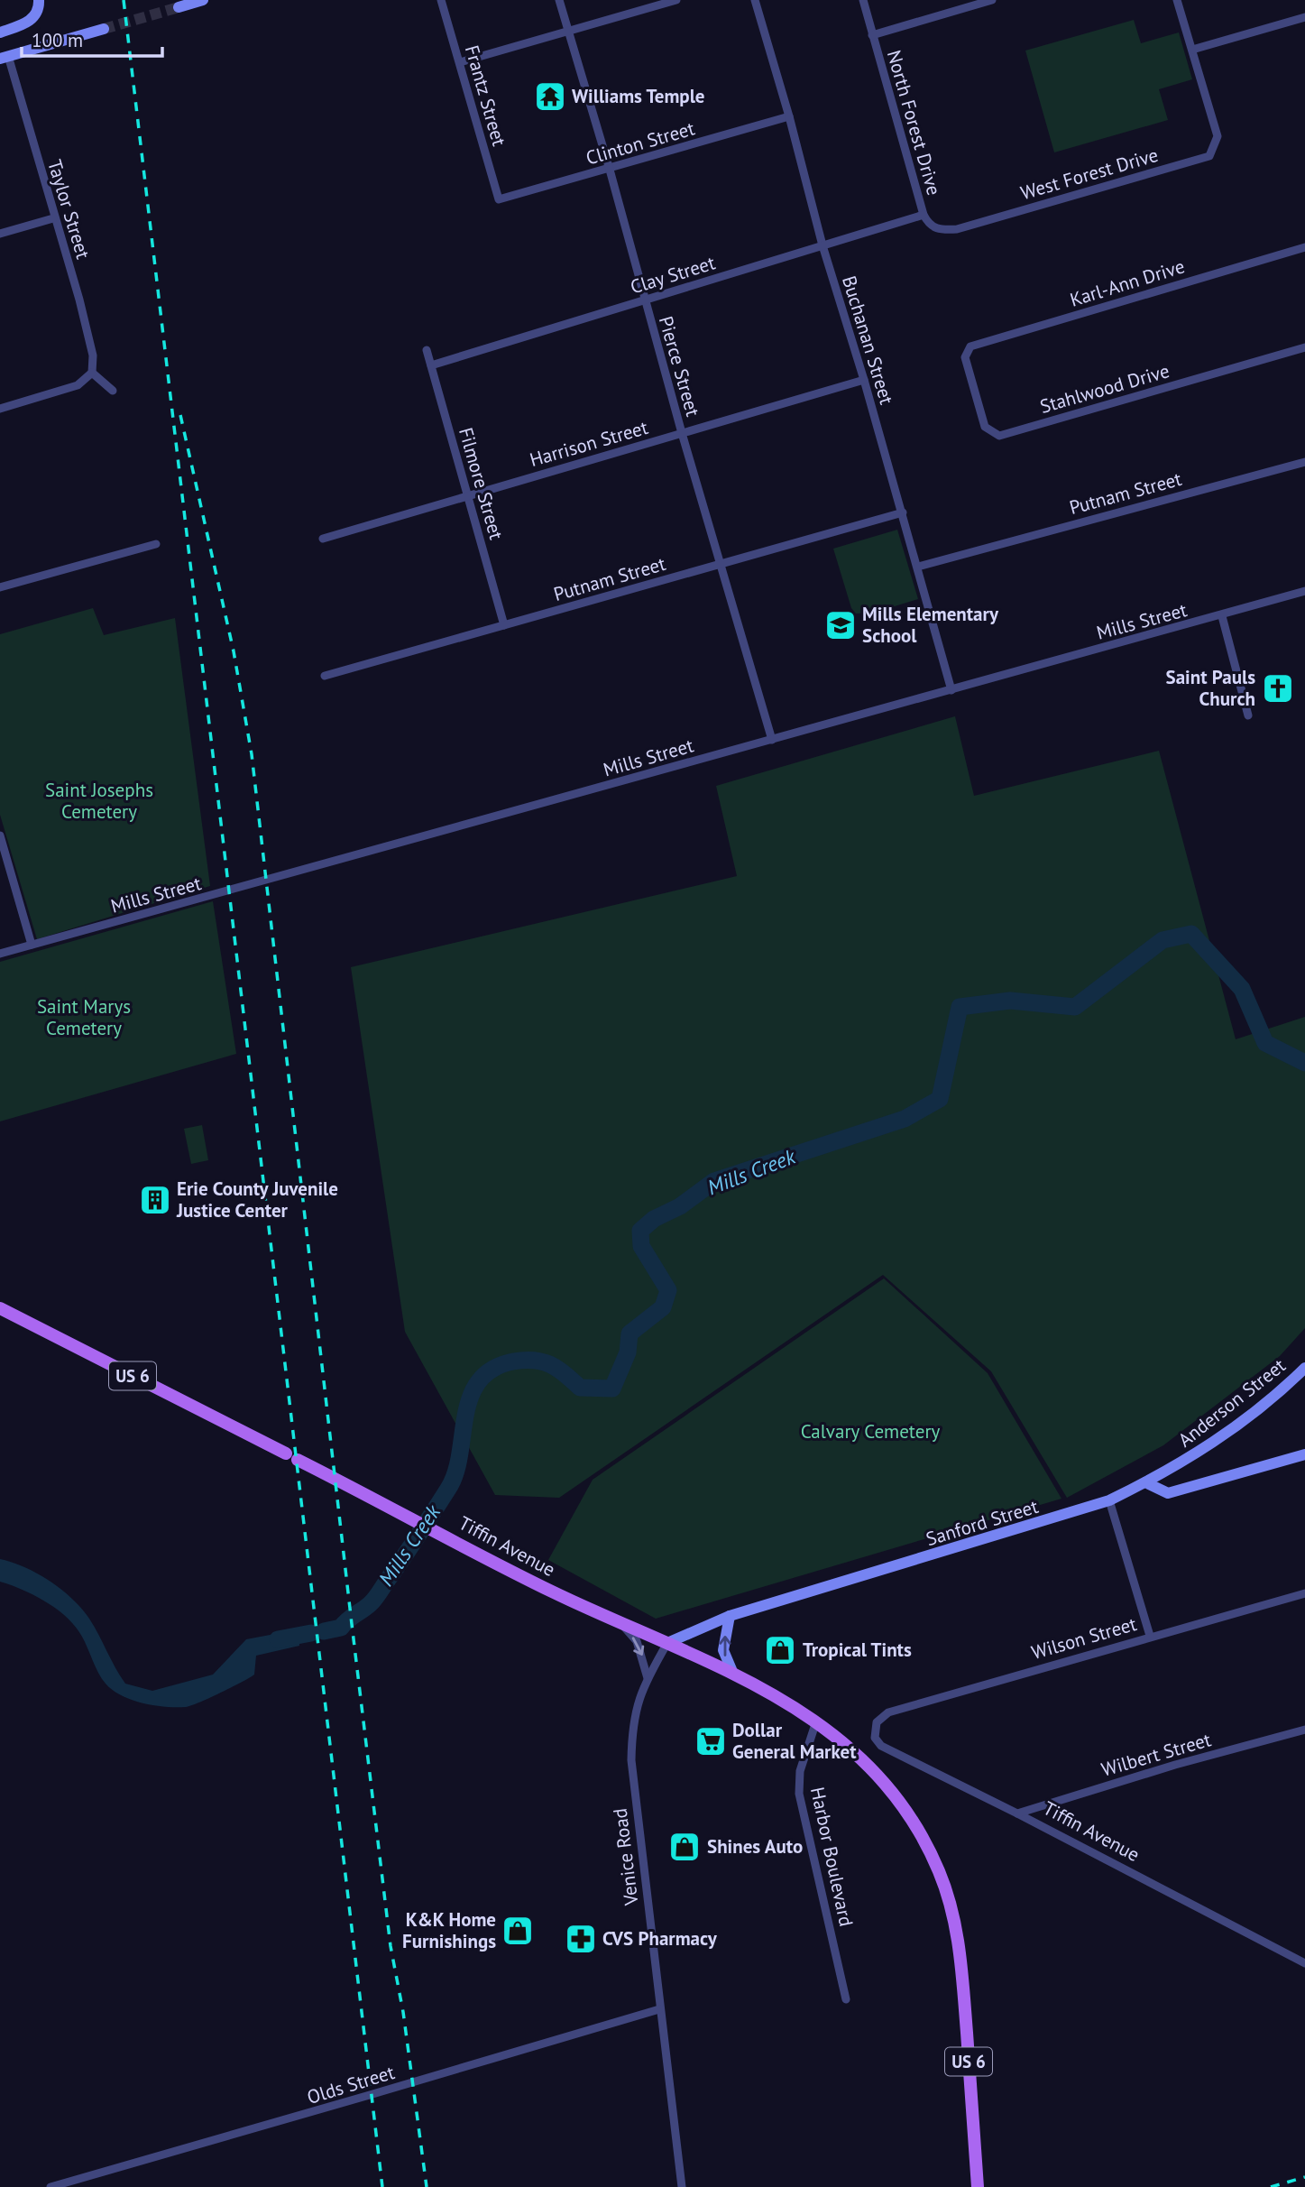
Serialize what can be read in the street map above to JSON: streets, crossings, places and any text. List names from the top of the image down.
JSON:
{
  "streets": {
    "main road": [
      "US 6",
      "Anderson Street",
      "Sanford Street",
      "Tiffin Avenue"
    ],
    "street": [
      "Frantz Street",
      "North Forest Drive",
      "Clinton Street",
      "West Forest Drive",
      "Taylor Street",
      "Clay Street",
      "Karl-Ann Drive",
      "Buchanan Street",
      "Pierce Street",
      "Stahlwood Drive",
      "Harrison Street",
      "Filmore Street",
      "Putnam Street",
      "Mills Street",
      "Wilson Street",
      "Wilbert Street",
      "Venice Road",
      "Harbor Boulevard",
      "Olds Street"
    ]
  },
  "crossings": [
    ["Frantz Street", "Clinton Street"],
    ["North Forest Drive", "West Forest Drive"],
    ["North Forest Drive", "Clay Street"],
    ["Clinton Street", "Buchanan Street"],
    ["Clinton Street", "Pierce Street"],
    ["Clay Street", "Buchanan Street"],
    ["Clay Street", "Pierce Street"],
    ["Clay Street", "Filmore Street"],
    ["Karl-Ann Drive", "Stahlwood Drive"],
    ["Buchanan Street", "Harrison Street"],
    ["Buchanan Street", "Putnam Street"],
    ["Buchanan Street", "Mills Street"],
    ["Pierce Street", "Harrison Street"],
    ["Pierce Street", "Putnam Street"],
    ["Pierce Street", "Mills Street"],
    ["Harrison Street", "Filmore Street"],
    ["Filmore Street", "Putnam Street"],
    ["US 6", "Sanford Street"],
    ["US 6", "Tiffin Avenue"],
    ["US 6", "Venice Road"],
    ["US 6", "Harbor Boulevard"],
    ["Anderson Street", "Sanford Street"],
    ["Sanford Street", "Tiffin Avenue"],
    ["Sanford Street", "Venice Road"],
    ["Tiffin Avenue", "Wilson Street"],
    ["Tiffin Avenue", "Wilbert Street"],
    ["Tiffin Avenue", "Venice Road"],
    ["Venice Road", "Olds Street"]
  ],
  "water": ["Mills Creek"],
  "parks": ["Saint Josephs Cemetery", "Saint Marys Cemetery", "Calvary Cemetery"],
  "places": {
    "temple": ["Williams Temple"],
    "school or university": ["Mills Elementary School"],
    "church": ["Saint Pauls Church"],
    "building": ["Erie County Juvenile Justice Center"],
    "shop": ["Tropical Tints", "Shines Auto", "K&K Home Furnishings"],
    "supermarket": ["Dollar General Market"],
    "pharmacy": ["CVS Pharmacy"]
  },
  "scale_bar": "100 m"
}
